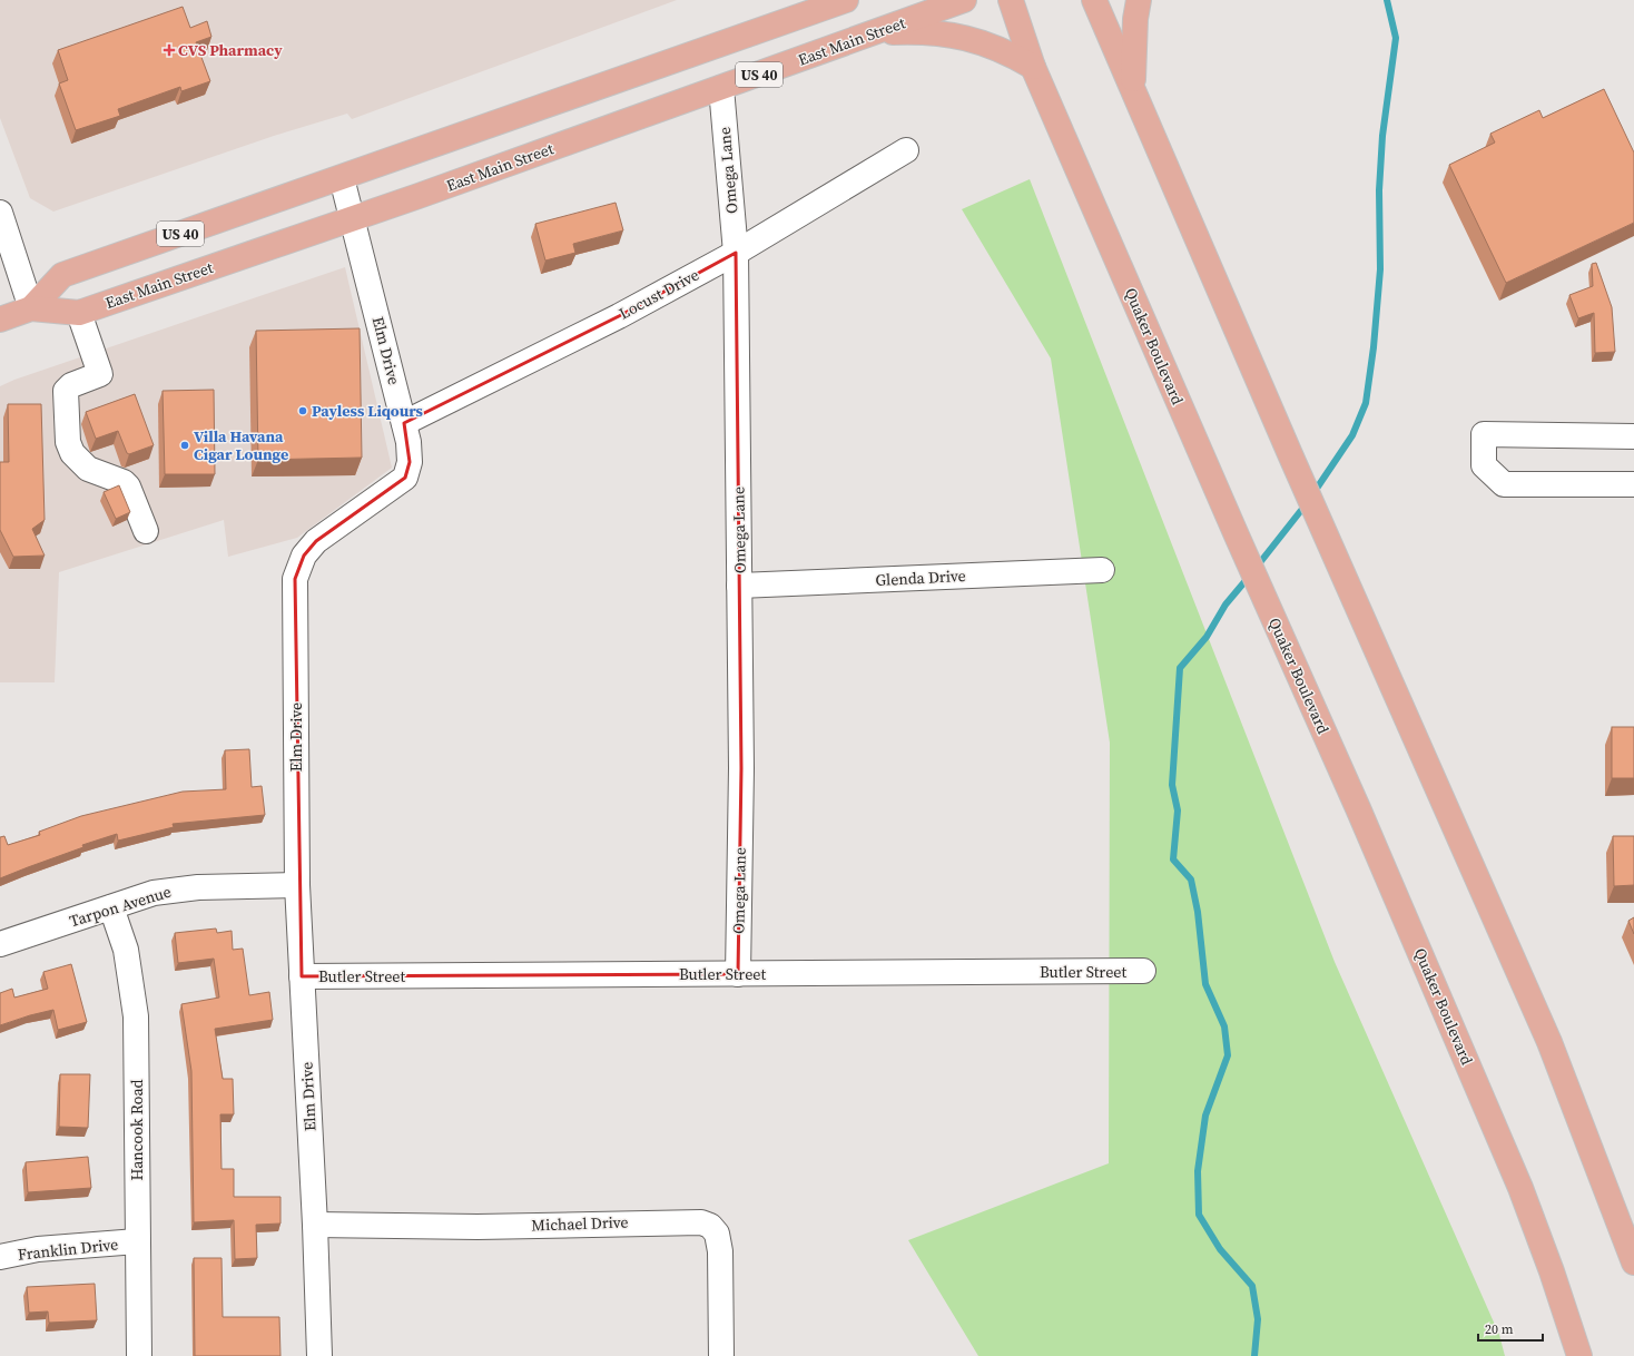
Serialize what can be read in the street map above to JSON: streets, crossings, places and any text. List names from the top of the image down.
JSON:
{
  "streets": {
    "main road": ["East Main Street", "US 40", "Quaker Boulevard"],
    "street": [
      "Omega Lane",
      "Locust Drive",
      "Elm Drive",
      "Glenda Drive",
      "Tarpon Avenue",
      "Butler Street",
      "Hancook Road",
      "Michael Drive",
      "Franklin Drive"
    ]
  },
  "crossings": [
    ["East Main Street", "Omega Lane"],
    ["East Main Street", "Elm Drive"],
    ["Omega Lane", "Locust Drive"],
    ["Omega Lane", "Glenda Drive"],
    ["Omega Lane", "Butler Street"],
    ["Locust Drive", "Elm Drive"],
    ["Elm Drive", "Tarpon Avenue"],
    ["Elm Drive", "Butler Street"],
    ["Elm Drive", "Michael Drive"],
    ["Tarpon Avenue", "Hancook Road"],
    ["Hancook Road", "Franklin Drive"]
  ],
  "places": {
    "health": ["CVS Pharmacy"],
    "other": ["Payless Liqours", "Villa Havana Cigar Lounge"]
  },
  "scale_bar": "20 m"
}
